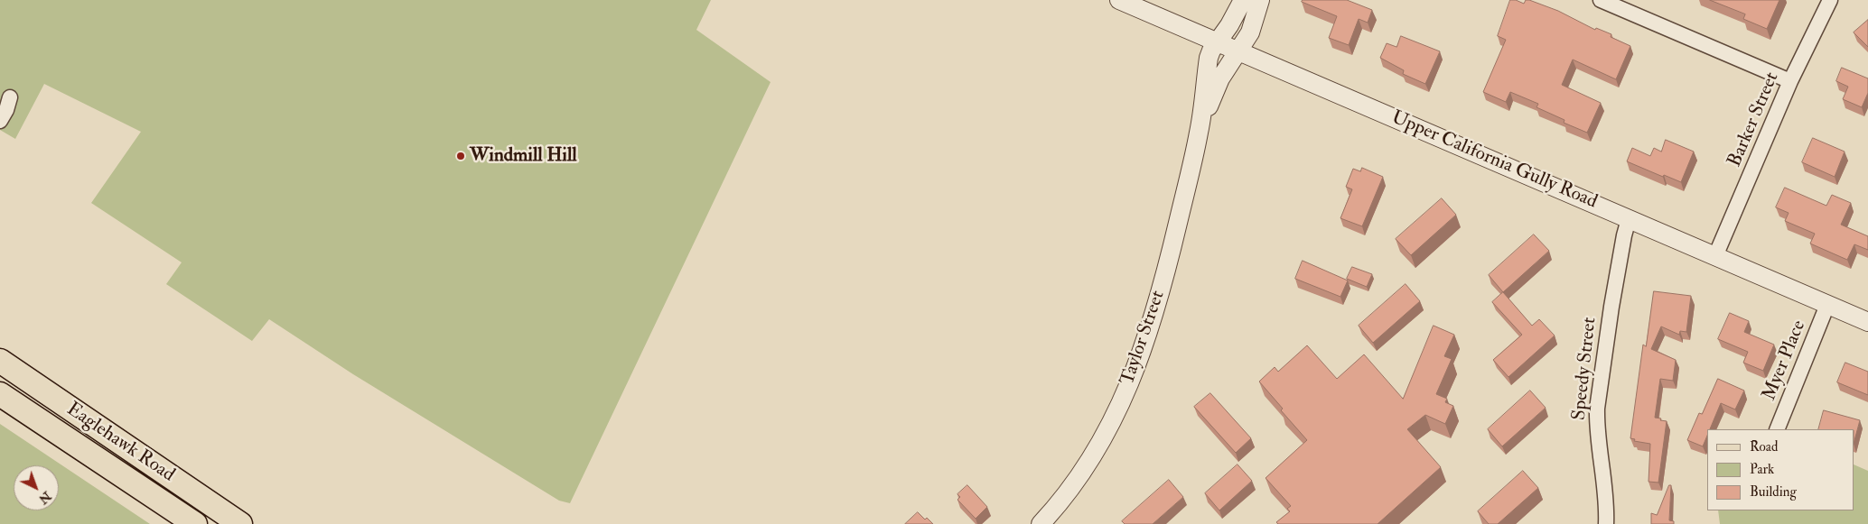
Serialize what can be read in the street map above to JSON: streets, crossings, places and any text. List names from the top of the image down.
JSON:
{
  "streets": {
    "main road": ["Eaglehawk Road"],
    "street": [
      "Barker Street",
      "Upper California Gully Road",
      "Taylor Street",
      "Myer Place",
      "Speedy Street"
    ]
  },
  "crossings": [
    ["Barker Street", "Upper California Gully Road"],
    ["Upper California Gully Road", "Taylor Street"],
    ["Upper California Gully Road", "Myer Place"],
    ["Upper California Gully Road", "Speedy Street"]
  ],
  "places": ["Windmill Hill"],
  "legend": ["Road", "Park", "Building"],
  "north": "bottom right"
}
